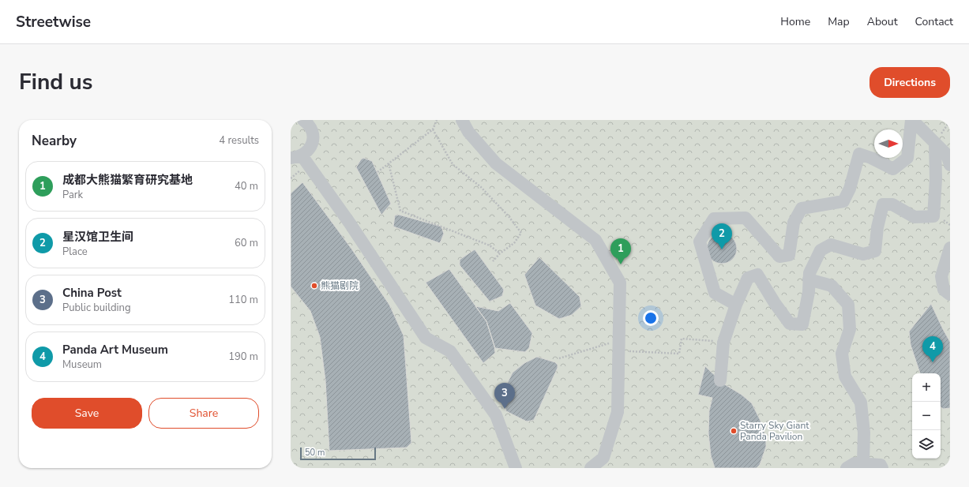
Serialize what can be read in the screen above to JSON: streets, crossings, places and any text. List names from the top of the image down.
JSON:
{
  "places": ["熊猫剧院", "Starry Sky Giant Panda Pavilion"],
  "scale_bar": "50 m",
  "north": "right",
  "page": {
    "header": "Streetwise",
    "nav": [
      "Home",
      "Map",
      "About",
      "Contact"
    ],
    "title": "Find us",
    "buttons": [
      "Directions",
      ["Save", "Share"]
    ],
    "heading": ["Nearby", "4 results"],
    "list": [
      {
        "mark": "1",
        "name": "成都大熊猫繁育研究基地",
        "note": "Park",
        "value": "40 m"
      },
      {
        "mark": "2",
        "name": "星汉馆卫生间",
        "note": "Place",
        "value": "60 m"
      },
      {
        "mark": "3",
        "name": "China Post",
        "note": "Public building",
        "value": "110 m"
      },
      {
        "mark": "4",
        "name": "Panda Art Museum",
        "note": "Museum",
        "value": "190 m"
      }
    ],
    "pins": [
      "2",
      "1",
      "4",
      "3"
    ],
    "map_buttons": ["+", "−"],
    "scale": "50 m"
  }
}
